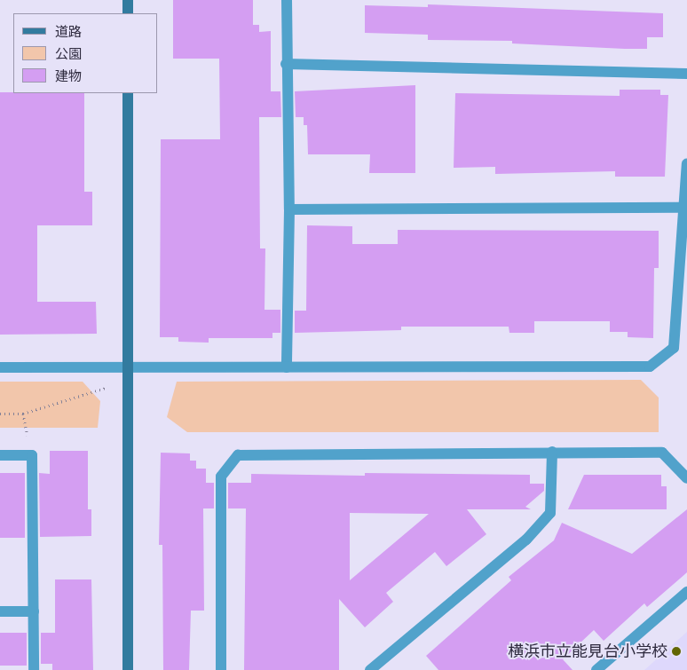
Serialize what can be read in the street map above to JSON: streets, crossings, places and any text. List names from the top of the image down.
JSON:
{
  "places": ["横浜市立能見台小学校"],
  "legend": ["道路", "公園", "建物"]
}
